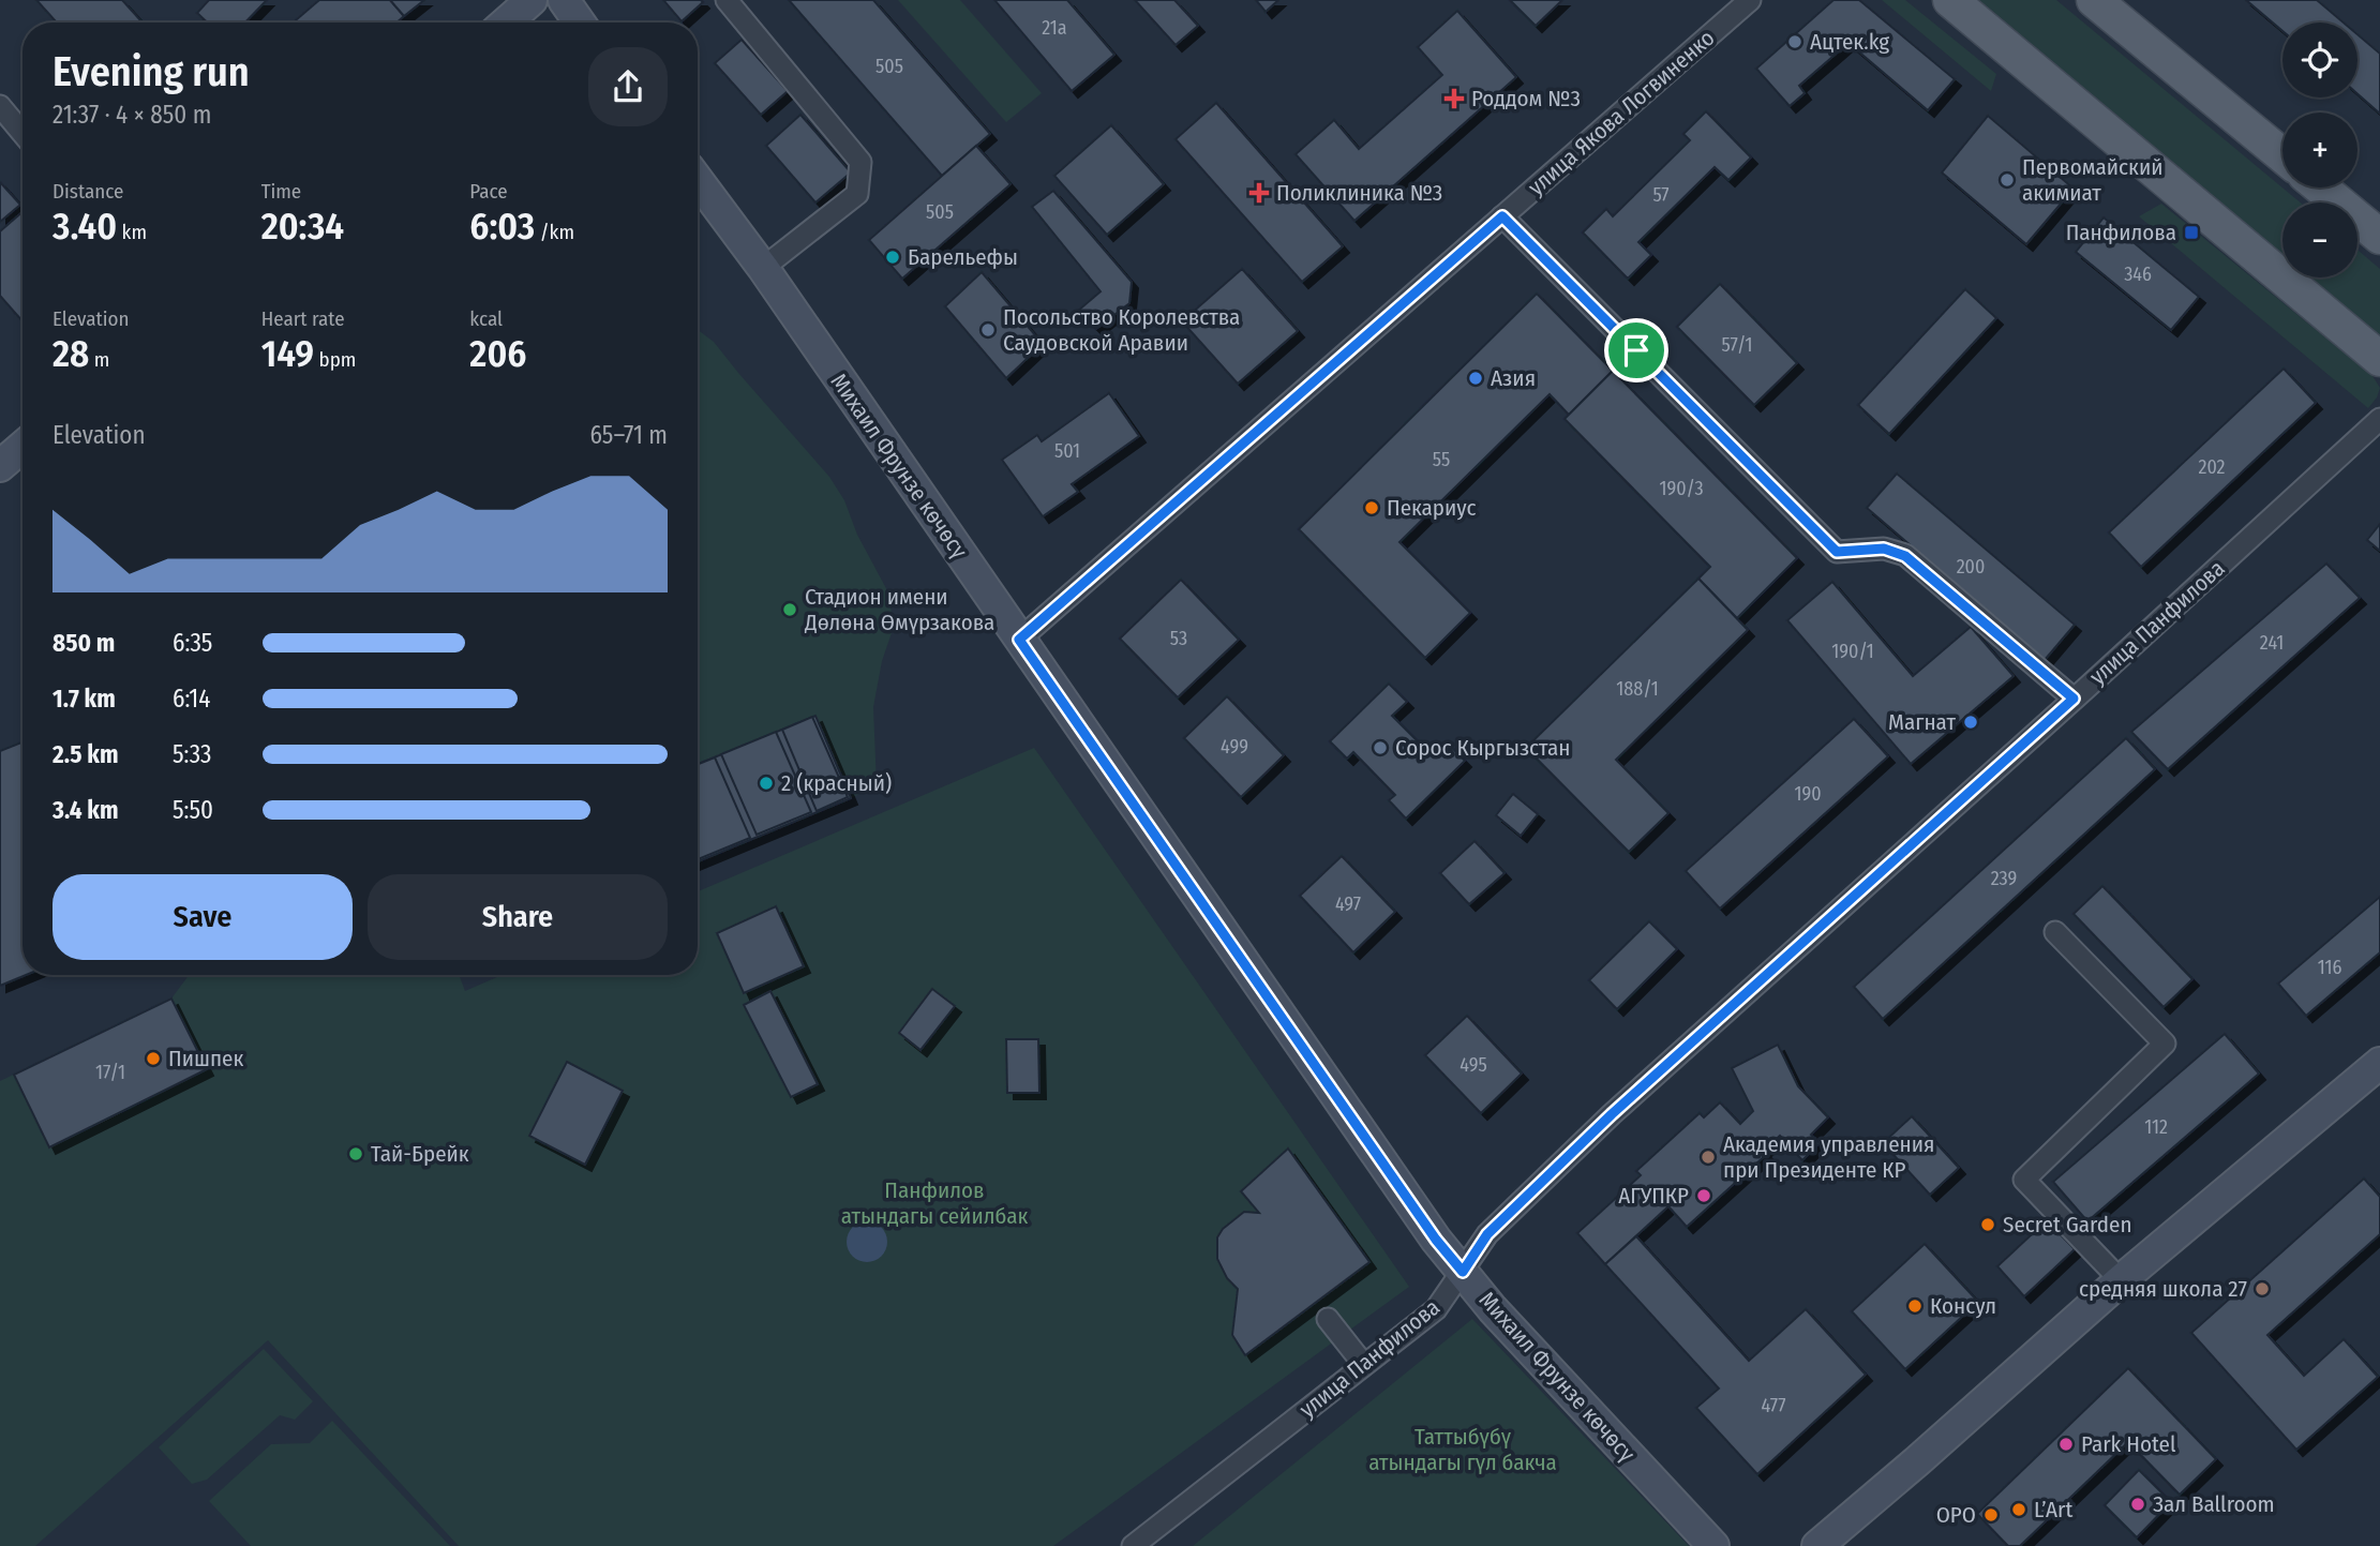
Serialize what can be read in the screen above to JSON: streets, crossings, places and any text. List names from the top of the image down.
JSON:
{
  "streets": {
    "main road": ["Михаил Фрунзе көчөсү"],
    "street": ["улица Якова Логвиненко", "улица Панфилова"]
  },
  "crossings": [
    ["улица Якова Логвиненко", "Михаил Фрунзе көчөсү"],
    ["Михаил Фрунзе көчөсү", "улица Панфилова"]
  ],
  "parks": ["Панфилов атындагы сейилбак", "Таттыбүбү атындагы гүл бакча"],
  "places": {
    "other": [
      "Ацтек.kg",
      "Первомайский акимиат",
      "Барельефы",
      "Посольство Королевства Саудовской Аравии",
      "Азия",
      "Пекариус",
      "Стадион имени Дөлөна Өмүрзакова",
      "Магнат",
      "Сорос Кыргызстан",
      "2 (красный)",
      "Пишпек",
      "Тай-Брейк",
      "Академия управления при Президенте КР",
      "АГУПКР",
      "Secret Garden",
      "средняя школа 27",
      "Консул",
      "Park Hotel",
      "Зал Ballroom",
      "L’Art",
      "ОРО"
    ],
    "health": ["Роддом №3", "Поликлиника №3"],
    "transit": ["Панфилова"]
  },
  "house_numbers": [
    "21а",
    "505",
    "57",
    "505",
    "346",
    "57/1",
    "501",
    "55",
    "202",
    "190/3",
    "200",
    "53",
    "241",
    "190/1",
    "188/1",
    "499",
    "190",
    "239",
    "497",
    "116",
    "495",
    "17/1",
    "112",
    "477"
  ],
  "page": {
    "map_buttons": ["+", "−"],
    "heading": ["Evening run", "21:37 · 4 × 850 m"],
    "stats": [
      ["Distance", "3.40 km"],
      ["Time", "20:34"],
      ["Pace", "6:03 /km"],
      ["Elevation", "28 m"],
      ["Heart rate", "149 bpm"],
      ["kcal", "206"]
    ],
    "chart": ["Elevation", "65–71 m"],
    "list": [
      {
        "name": "850 m",
        "note": "6:35"
      },
      {
        "name": "1.7 km",
        "note": "6:14"
      },
      {
        "name": "2.5 km",
        "note": "5:33"
      },
      {
        "name": "3.4 km",
        "note": "5:50"
      }
    ],
    "buttons": ["Save", "Share"]
  }
}
